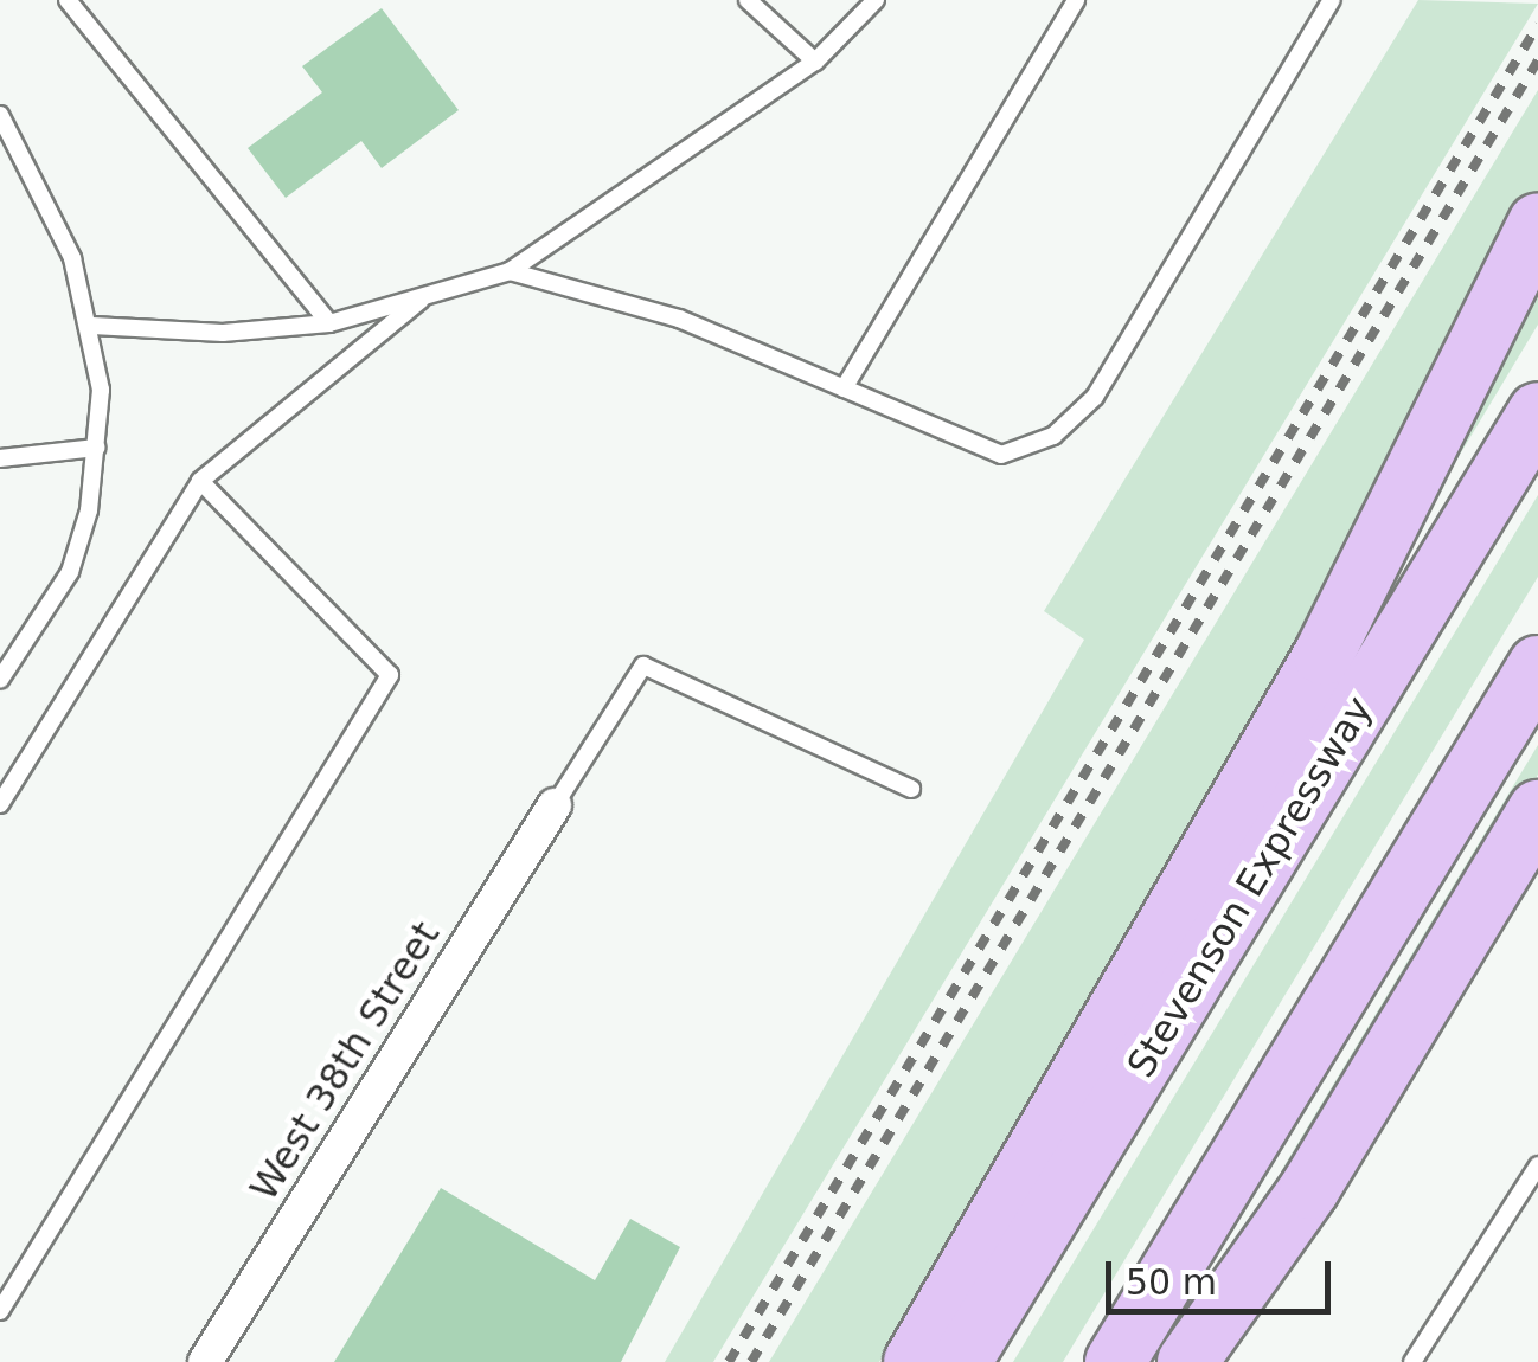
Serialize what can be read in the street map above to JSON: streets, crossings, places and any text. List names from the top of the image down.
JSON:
{
  "streets": {
    "highway": ["Stevenson Expressway"],
    "street": ["West 38th Street"]
  },
  "scale_bar": "50 m"
}
